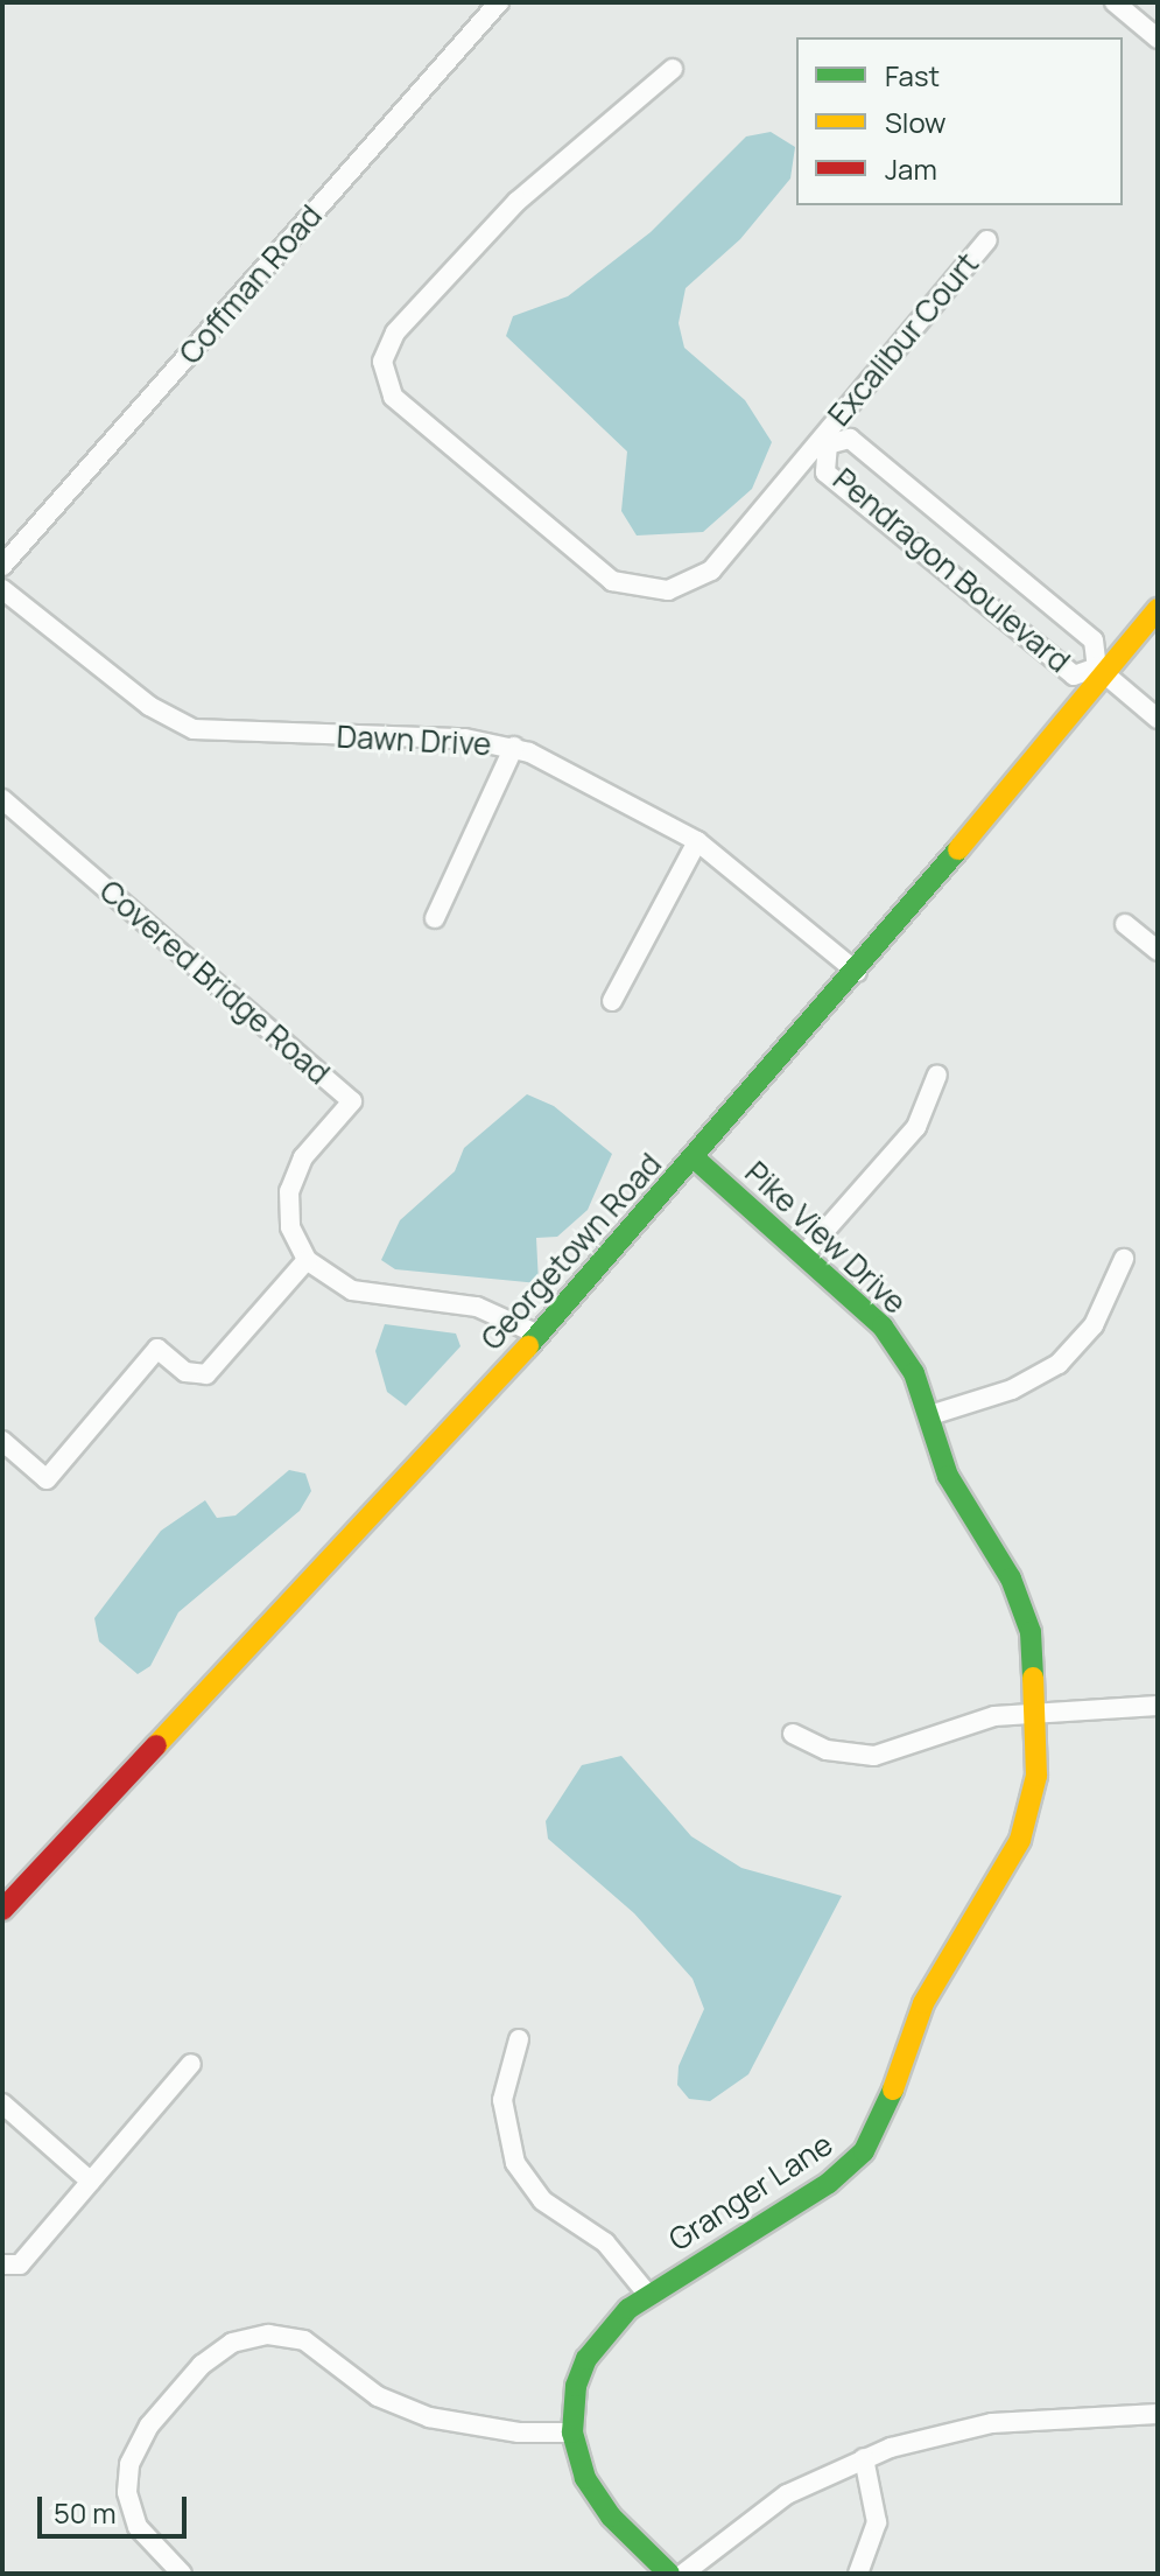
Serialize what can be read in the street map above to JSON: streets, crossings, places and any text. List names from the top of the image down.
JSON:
{
  "streets": {
    "street": [
      "Coffman Road",
      "Excalibur Court",
      "Pendragon Boulevard",
      "Dawn Drive",
      "Covered Bridge Road",
      "Pike View Drive",
      "Georgetown Road",
      "Granger Lane"
    ]
  },
  "crossings": [
    ["Excalibur Court", "Pendragon Boulevard"],
    ["Pendragon Boulevard", "Georgetown Road"],
    ["Dawn Drive", "Georgetown Road"],
    ["Pike View Drive", "Georgetown Road"],
    ["Pike View Drive", "Granger Lane"]
  ],
  "legend": ["Fast", "Slow", "Jam"],
  "scale_bar": "50 m"
}
